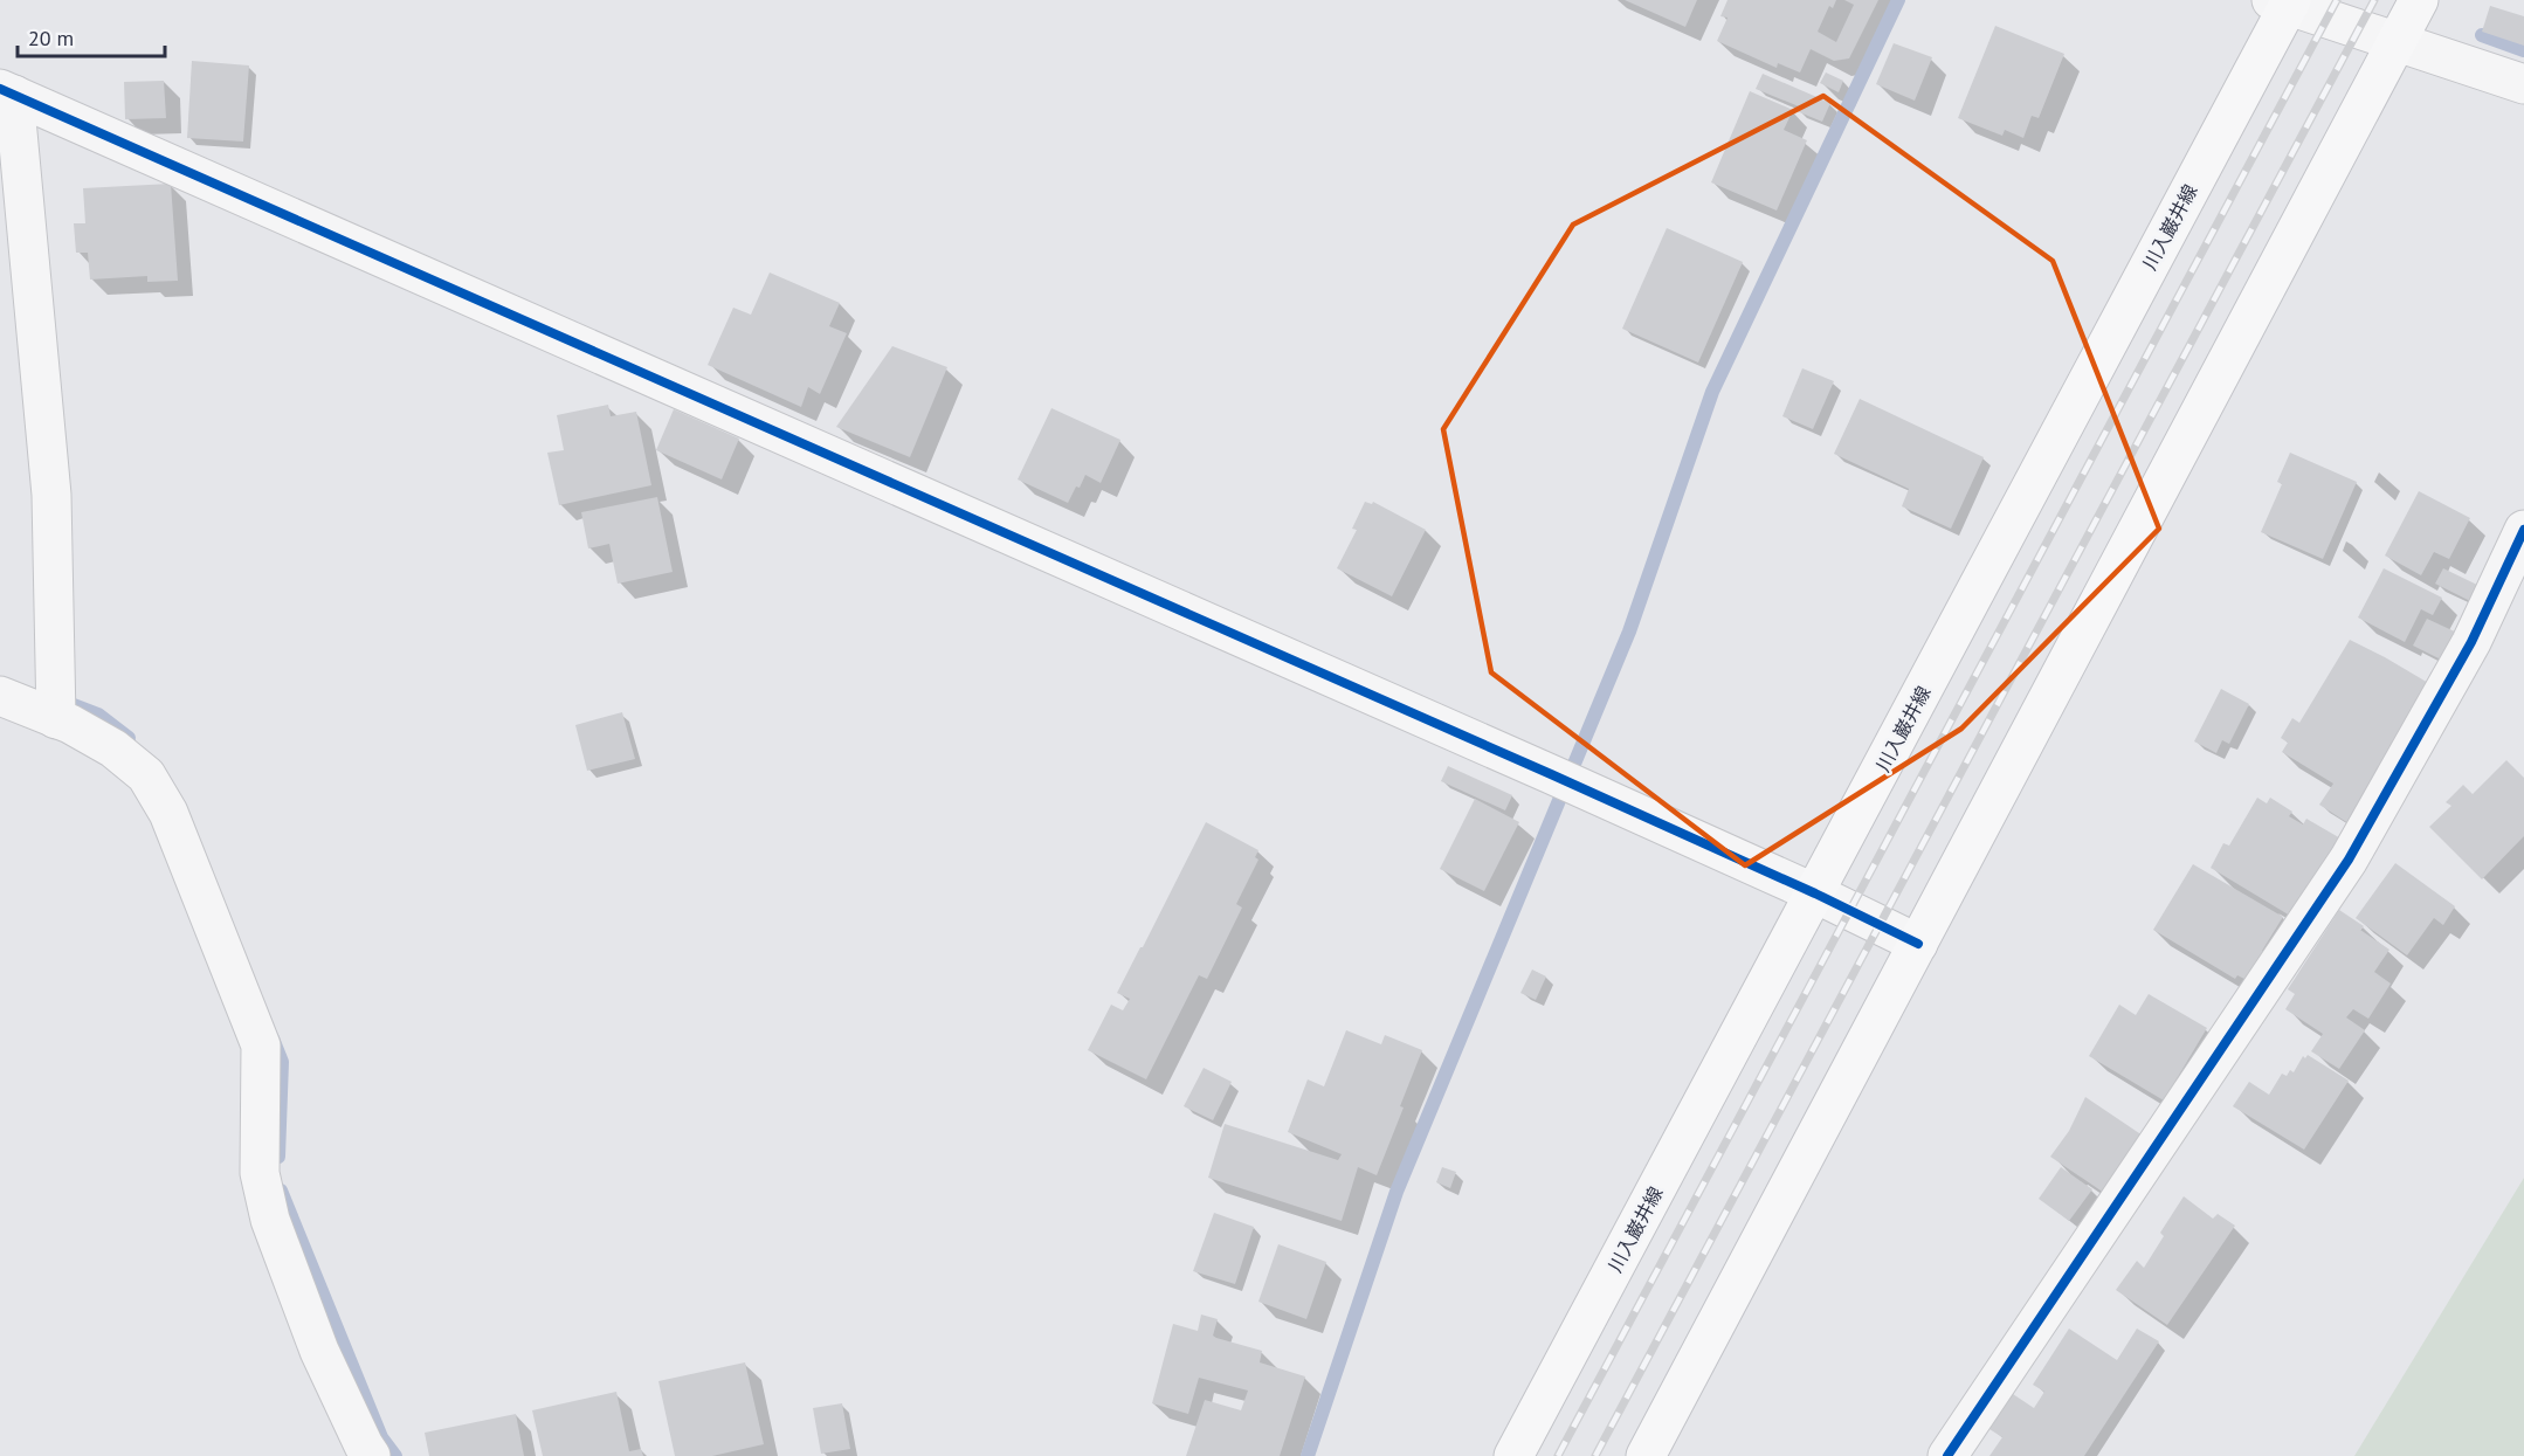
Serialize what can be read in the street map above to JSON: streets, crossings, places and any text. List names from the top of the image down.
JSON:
{
  "streets": {
    "main road": ["川入巌井線"]
  },
  "scale_bar": "20 m"
}
